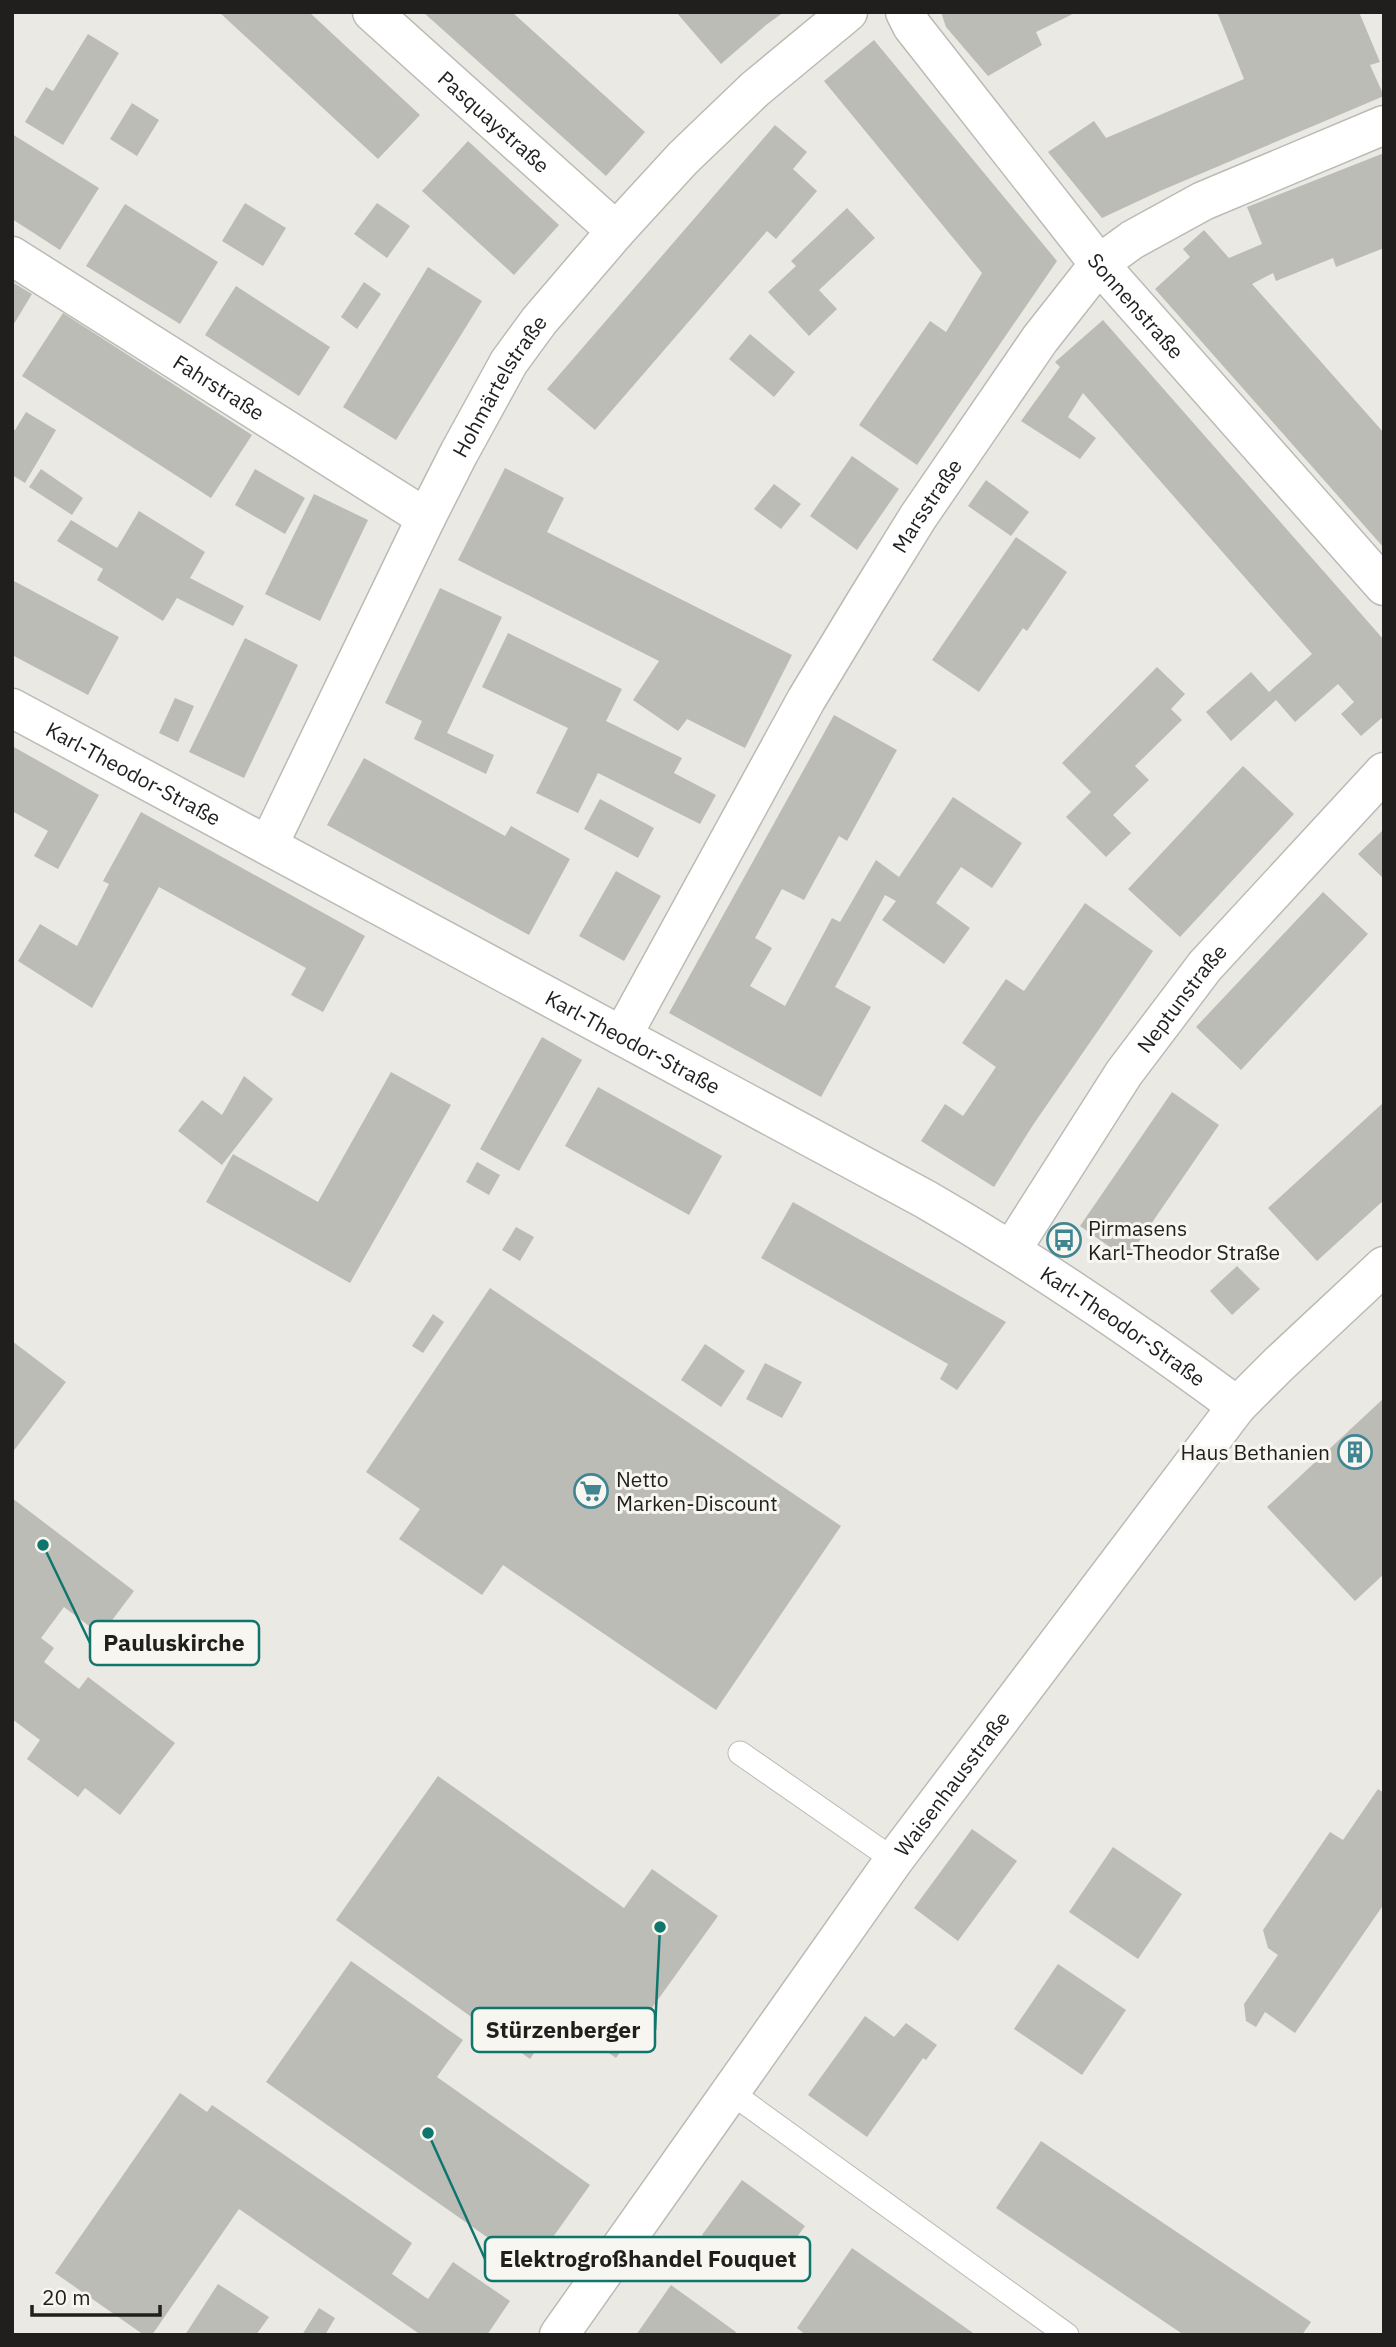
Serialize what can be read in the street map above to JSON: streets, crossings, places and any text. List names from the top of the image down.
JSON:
{
  "streets": {
    "street": [
      "Pasquaystraße",
      "Sonnenstraße",
      "Fahrstraße",
      "Hohmärtelstraße",
      "Marsstraße",
      "Karl-Theodor-Straße",
      "Neptunstraße",
      "Waisenhausstraße"
    ]
  },
  "crossings": [
    ["Pasquaystraße", "Hohmärtelstraße"],
    ["Sonnenstraße", "Marsstraße"],
    ["Fahrstraße", "Hohmärtelstraße"],
    ["Hohmärtelstraße", "Karl-Theodor-Straße"],
    ["Marsstraße", "Karl-Theodor-Straße"],
    ["Karl-Theodor-Straße", "Neptunstraße"],
    ["Karl-Theodor-Straße", "Waisenhausstraße"]
  ],
  "places": {
    "bus stop": ["Pirmasens Karl-Theodor Straße"],
    "building": ["Haus Bethanien"],
    "supermarket": ["Netto Marken-Discount"],
    "other": ["Pauluskirche", "Stürzenberger", "Elektrogroßhandel Fouquet"]
  },
  "scale_bar": "20 m"
}
